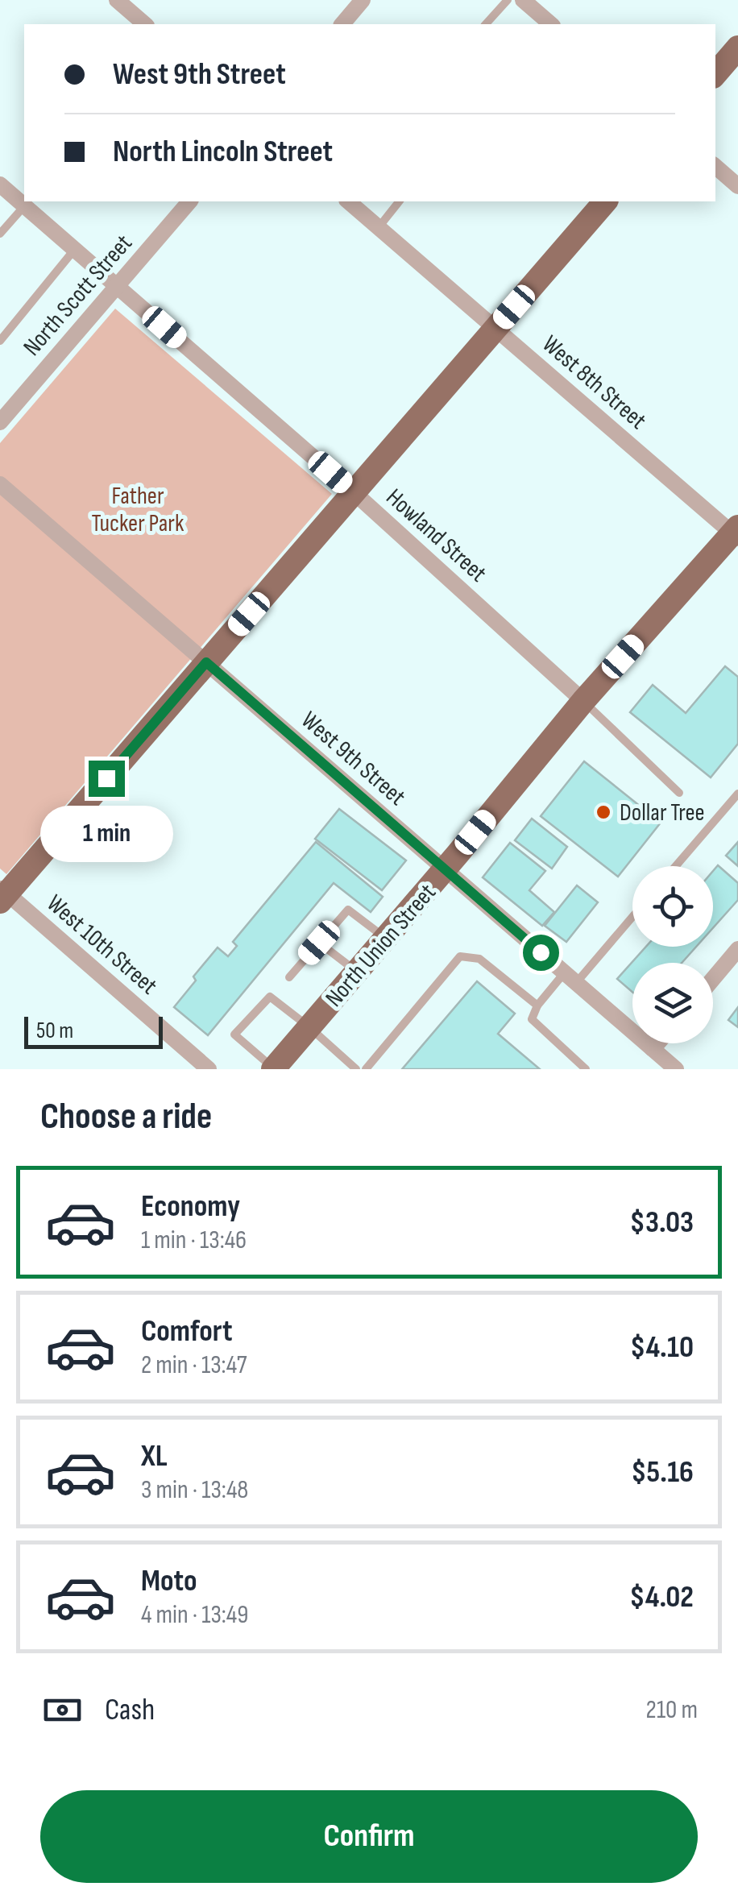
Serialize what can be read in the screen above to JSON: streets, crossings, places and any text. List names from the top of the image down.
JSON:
{
  "streets": {
    "main road": ["North Union Street"],
    "street": [
      "North Scott Street",
      "West 8th Street",
      "Howland Street",
      "West 9th Street",
      "West 10th Street"
    ]
  },
  "crossings": [
    ["North Scott Street", "Howland Street"],
    ["West 8th Street", "North Union Street"],
    ["Howland Street", "North Union Street"],
    ["West 9th Street", "North Union Street"]
  ],
  "parks": ["Father Tucker Park"],
  "places": ["Dollar Tree"],
  "scale_bar": "50 m",
  "page": {
    "banner": ["West 9th Street", "North Lincoln Street"],
    "bubble": "1 min",
    "scale": "50 m",
    "heading": "Choose a ride",
    "list": [
      {
        "name": "Economy",
        "note": "1 min · 13:46",
        "value": "$3.03"
      },
      {
        "name": "Comfort",
        "note": "2 min · 13:47",
        "value": "$4.10"
      },
      {
        "name": "XL",
        "note": "3 min · 13:48",
        "value": "$5.16"
      },
      {
        "name": "Moto",
        "note": "4 min · 13:49",
        "value": "$4.02"
      }
    ],
    "pay": ["Cash", "210 m"],
    "buttons": "Confirm"
  }
}
